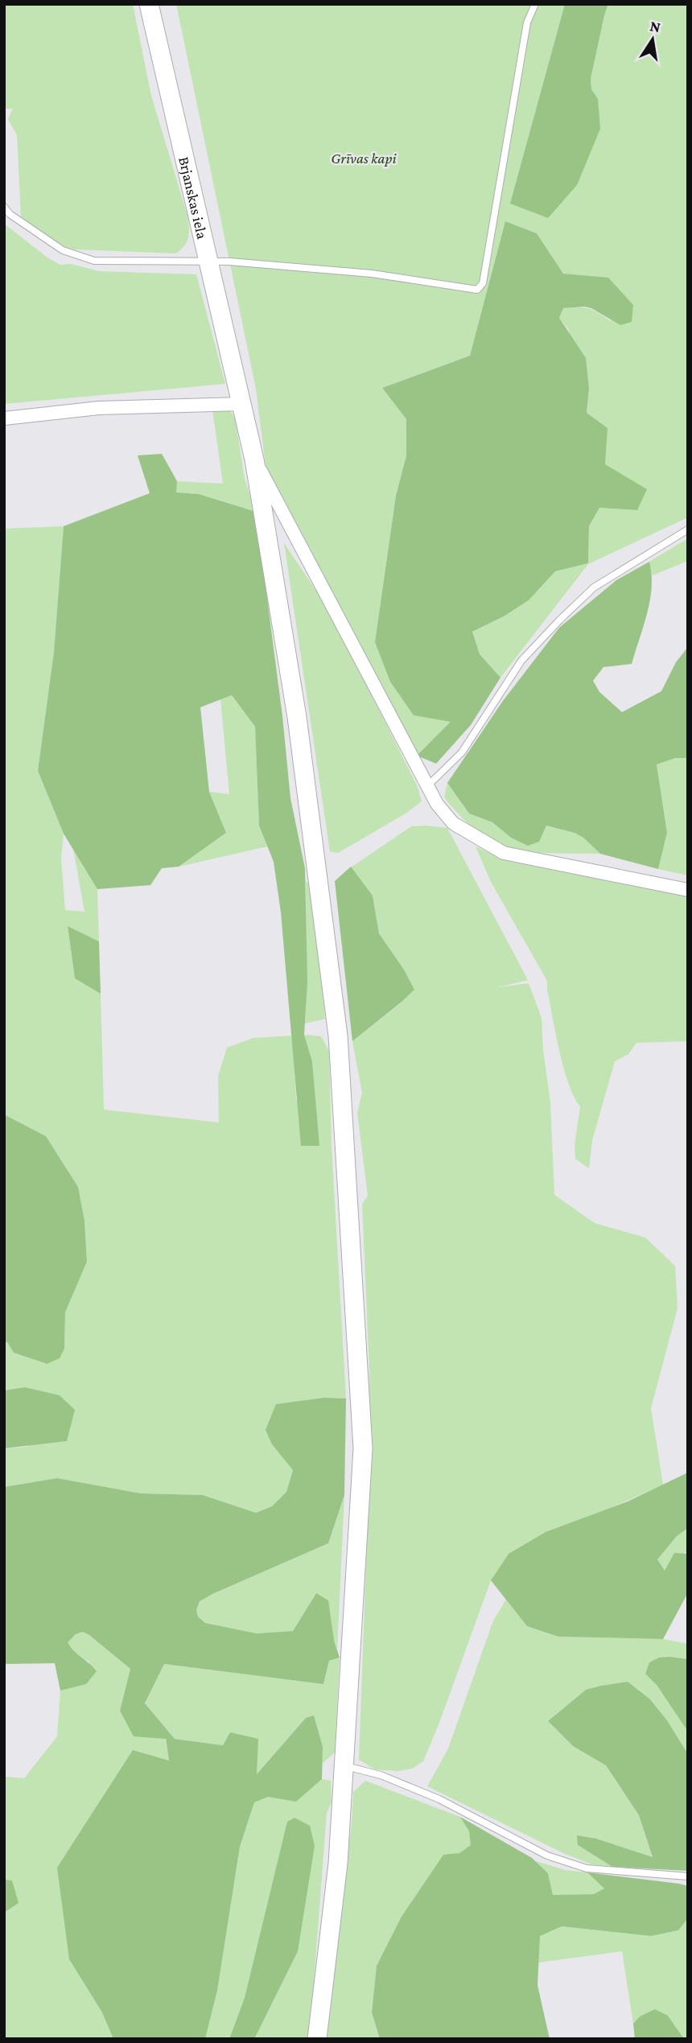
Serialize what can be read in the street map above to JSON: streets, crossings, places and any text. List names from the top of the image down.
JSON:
{
  "streets": {
    "main road": ["Brjanskas iela"]
  },
  "parks": ["Grīvas kapi"],
  "north": "top"
}
